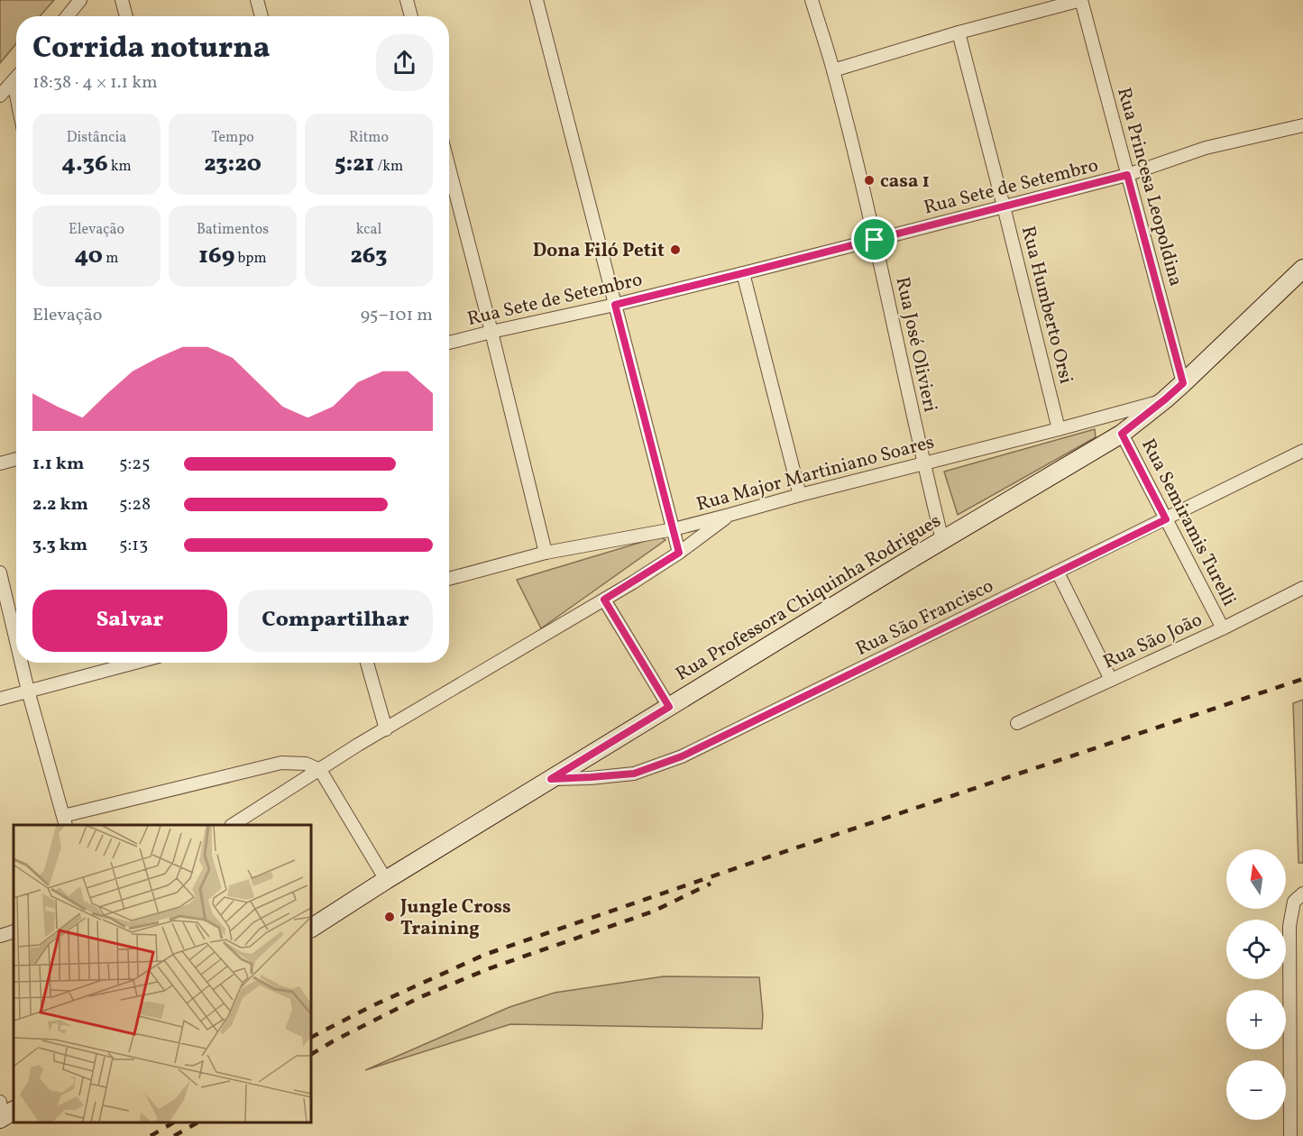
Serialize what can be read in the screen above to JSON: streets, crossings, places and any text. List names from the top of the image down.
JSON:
{
  "streets": {
    "main road": ["Rua Professora Chiquinha Rodrigues"],
    "street": [
      "Rua Sete de Setembro",
      "Rua Princesa Leopoldina",
      "Rua Humberto Orsi",
      "Rua José Olivieri",
      "Rua Major Martiniano Soares",
      "Rua Semiramis Turelli",
      "Rua São Francisco",
      "Rua São João"
    ]
  },
  "crossings": [
    ["Rua Sete de Setembro", "Rua Princesa Leopoldina"],
    ["Rua Sete de Setembro", "Rua Humberto Orsi"],
    ["Rua Sete de Setembro", "Rua José Olivieri"],
    ["Rua Princesa Leopoldina", "Rua Professora Chiquinha Rodrigues"],
    ["Rua Humberto Orsi", "Rua Major Martiniano Soares"],
    ["Rua José Olivieri", "Rua Major Martiniano Soares"],
    ["Rua José Olivieri", "Rua Professora Chiquinha Rodrigues"],
    ["Rua Major Martiniano Soares", "Rua Professora Chiquinha Rodrigues"],
    ["Rua Semiramis Turelli", "Rua Professora Chiquinha Rodrigues"],
    ["Rua Semiramis Turelli", "Rua São Francisco"],
    ["Rua Semiramis Turelli", "Rua São João"],
    ["Rua Professora Chiquinha Rodrigues", "Rua São Francisco"]
  ],
  "places": ["casa 1", "Dona Filó Petit", "Jungle Cross Training"],
  "north": "top",
  "page": {
    "heading": ["Corrida noturna", "18:38 · 4 × 1.1 km"],
    "stats": [
      ["Distância", "4.36 km"],
      ["Tempo", "23:20"],
      ["Ritmo", "5:21 /km"],
      ["Elevação", "40 m"],
      ["Batimentos", "169 bpm"],
      ["kcal", "263"]
    ],
    "chart": ["Elevação", "95–101 m"],
    "list": [
      {
        "name": "1.1 km",
        "note": "5:25"
      },
      {
        "name": "2.2 km",
        "note": "5:28"
      },
      {
        "name": "3.3 km",
        "note": "5:13"
      }
    ],
    "buttons": ["Salvar", "Compartilhar"],
    "map_buttons": ["+", "−"]
  }
}
